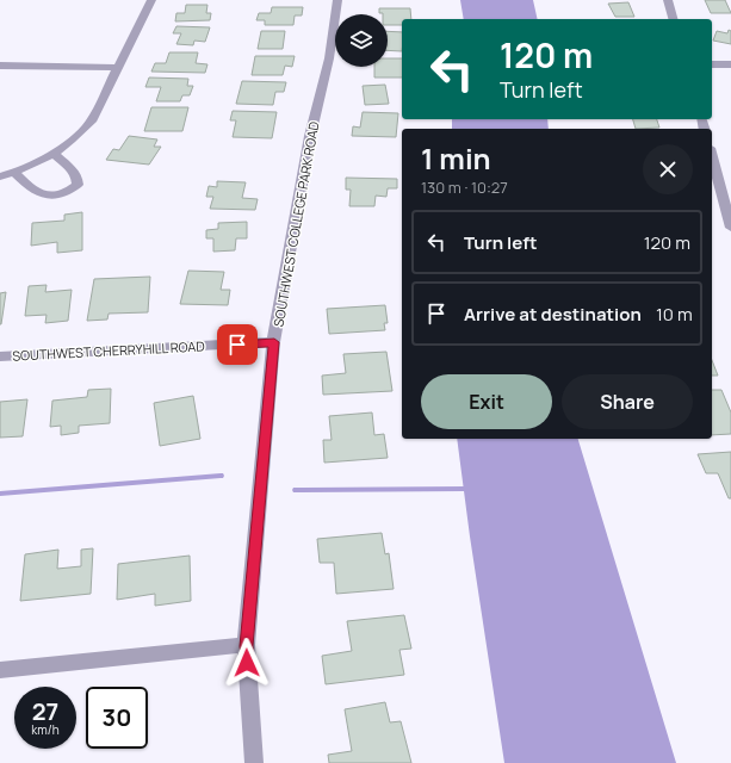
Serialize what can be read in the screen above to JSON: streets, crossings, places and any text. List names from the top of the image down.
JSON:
{
  "streets": {
    "street": ["SOUTHWEST COLLEGE PARK ROAD", "SOUTHWEST CHERRYHILL ROAD"]
  },
  "crossings": [
    ["SOUTHWEST COLLEGE PARK ROAD", "SOUTHWEST CHERRYHILL ROAD"]
  ],
  "page": {
    "turn": ["120 m", "Turn left"],
    "heading": ["1 min", "130 m · 10:27"],
    "list": [
      {
        "name": "Turn left",
        "value": "120 m"
      },
      {
        "name": "Arrive at destination",
        "value": "10 m"
      }
    ],
    "buttons": ["Exit", "Share"],
    "speed": "27 km/h",
    "limit": "30"
  }
}
